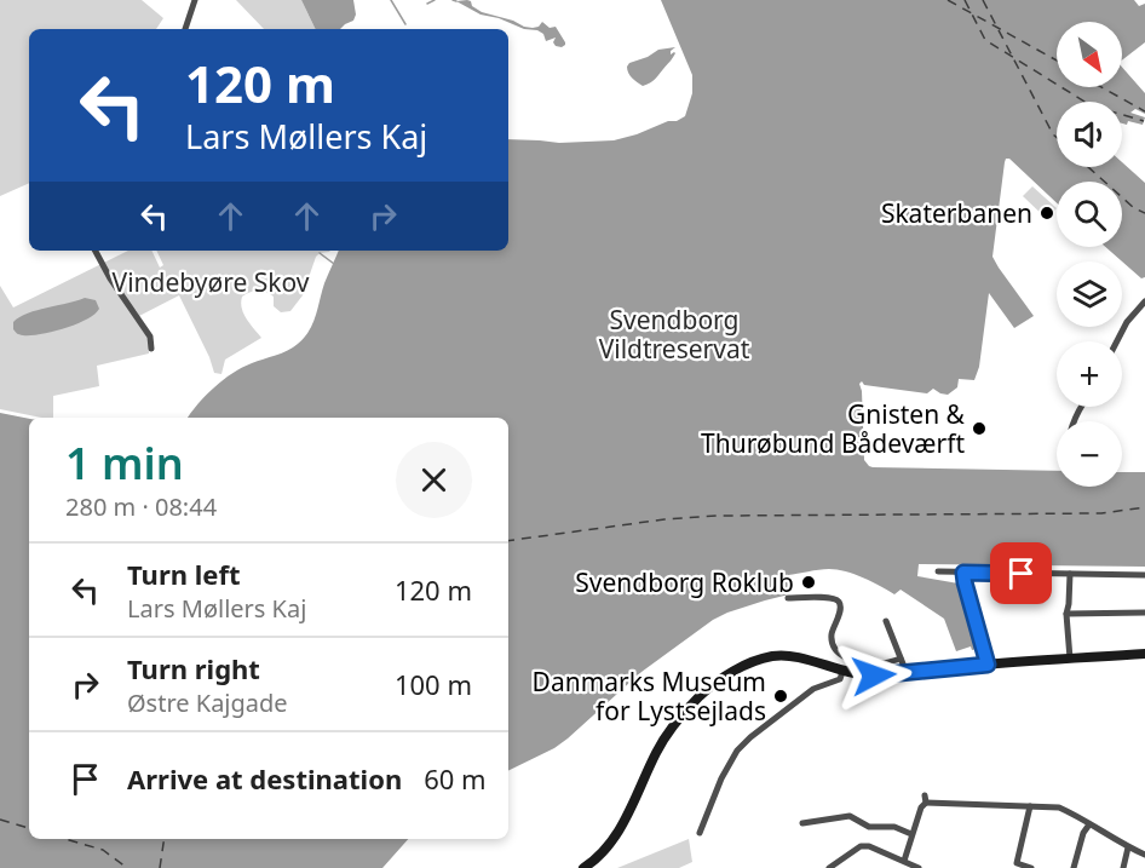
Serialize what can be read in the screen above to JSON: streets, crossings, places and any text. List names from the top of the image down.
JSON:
{
  "parks": ["Vindebyøre Skov", "Svendborg Vildtreservat"],
  "places": [
    "Skaterbanen",
    "Gnisten & Thurøbund Bådeværft",
    "Svendborg Roklub",
    "Danmarks Museum for Lystsejlads"
  ],
  "north": "bottom right",
  "page": {
    "map_buttons": ["+", "−"],
    "turn": ["120 m", "Lars Møllers Kaj"],
    "heading": ["1 min", "280 m · 08:44"],
    "list": [
      {
        "name": "Turn left",
        "note": "Lars Møllers Kaj",
        "value": "120 m"
      },
      {
        "name": "Turn right",
        "note": "Østre Kajgade",
        "value": "100 m"
      },
      {
        "name": "Arrive at destination",
        "value": "60 m"
      }
    ]
  }
}
